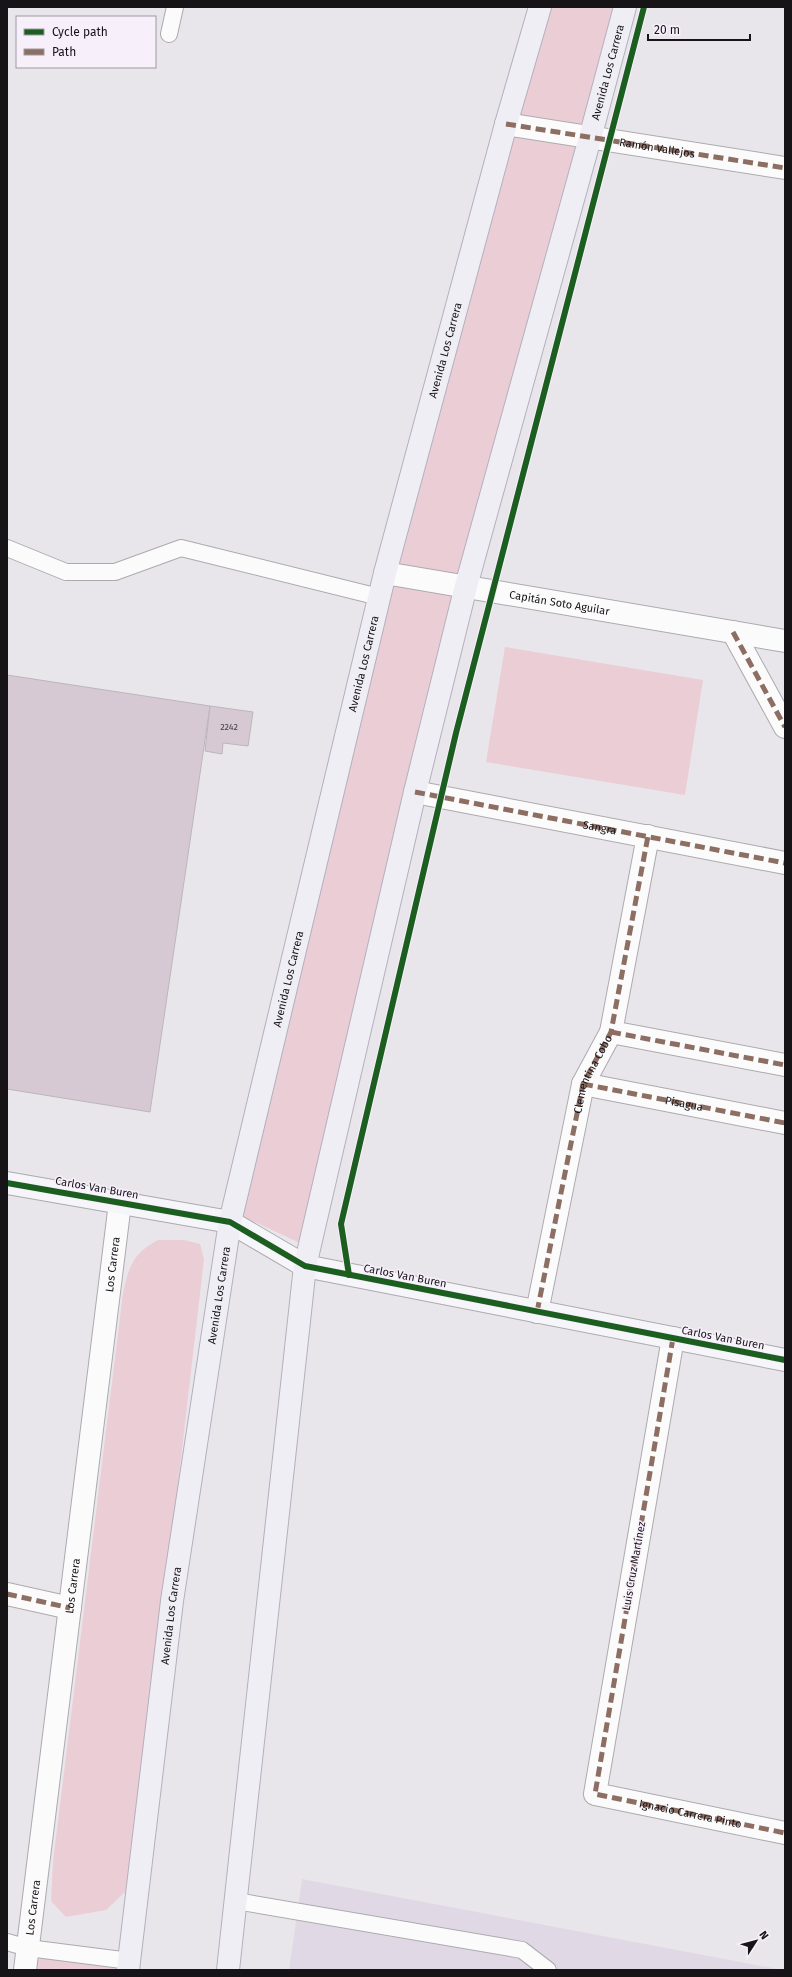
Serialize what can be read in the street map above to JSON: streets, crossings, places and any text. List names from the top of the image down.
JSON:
{
  "streets": {
    "main road": ["Avenida Los Carrera"],
    "street": [
      "Ramón Vallejos",
      "Capitán Soto Aguilar",
      "Sangra",
      "Clementina Cobo",
      "Pisagua",
      "Carlos Van Buren",
      "Los Carrera",
      "Luis Cruz Martínez",
      "Ignacio Carrera Pinto"
    ]
  },
  "crossings": [
    ["Avenida Los Carrera", "Ramón Vallejos"],
    ["Avenida Los Carrera", "Capitán Soto Aguilar"],
    ["Avenida Los Carrera", "Sangra"],
    ["Avenida Los Carrera", "Carlos Van Buren"],
    ["Sangra", "Clementina Cobo"],
    ["Clementina Cobo", "Pisagua"],
    ["Clementina Cobo", "Carlos Van Buren"],
    ["Carlos Van Buren", "Los Carrera"],
    ["Carlos Van Buren", "Luis Cruz Martínez"],
    ["Luis Cruz Martínez", "Ignacio Carrera Pinto"]
  ],
  "house_numbers": ["2242"],
  "legend": ["Cycle path", "Path"],
  "scale_bar": "20 m",
  "north": "top right"
}
